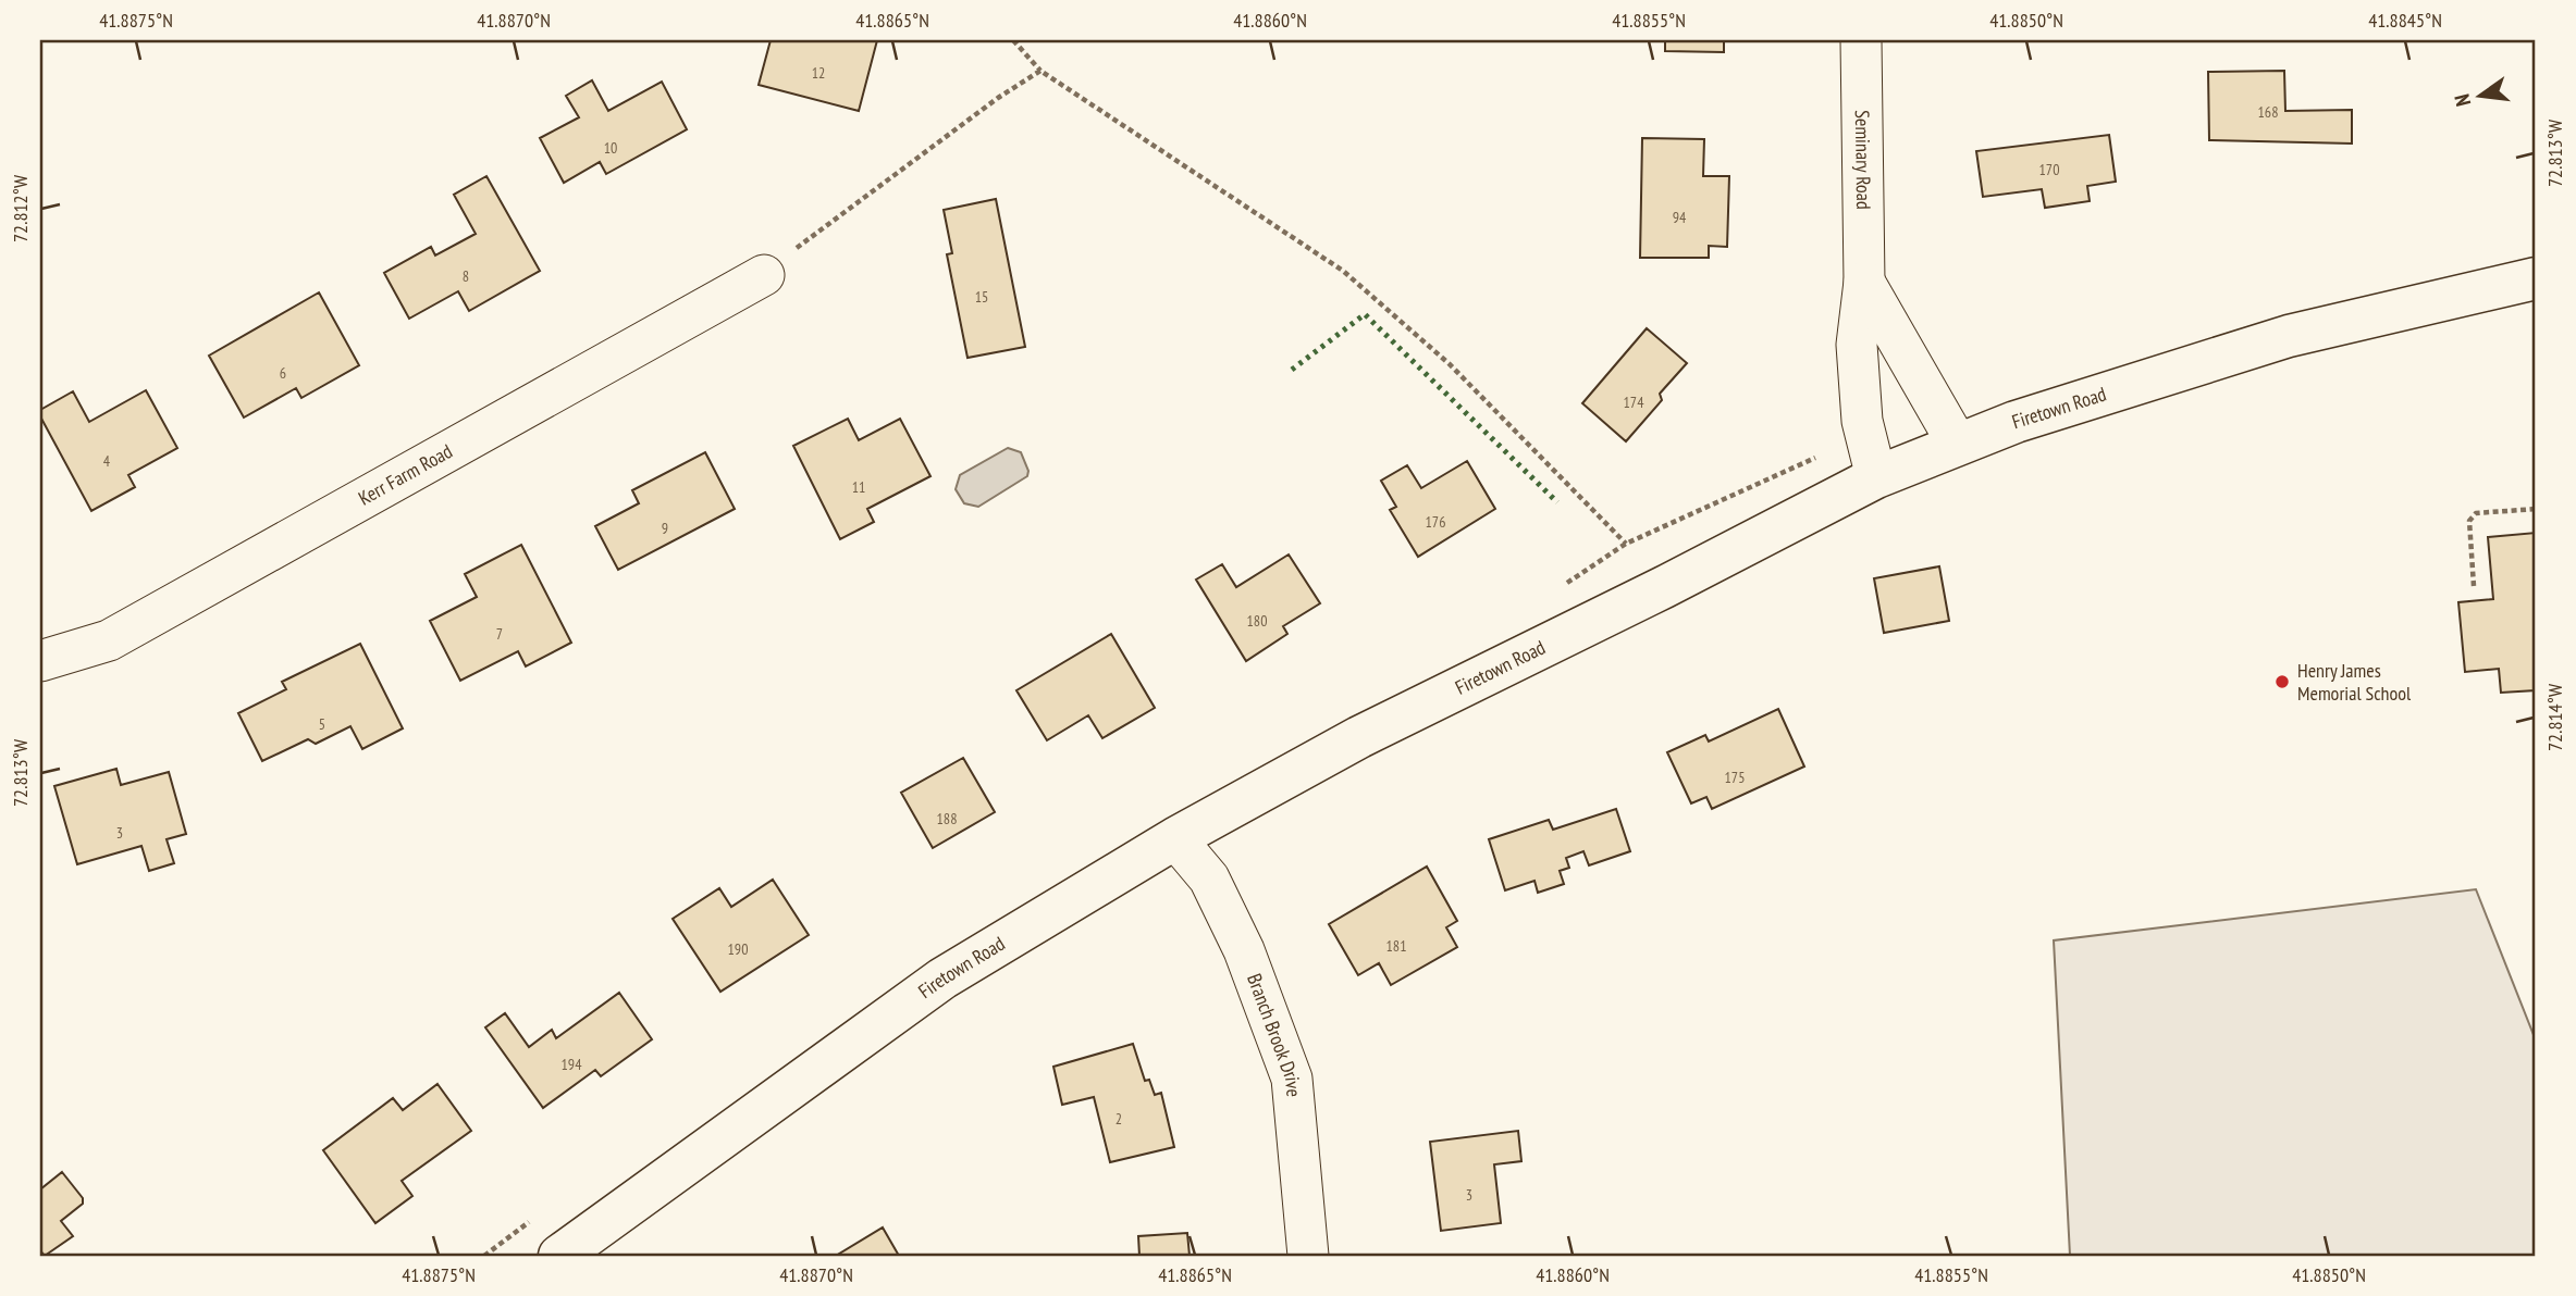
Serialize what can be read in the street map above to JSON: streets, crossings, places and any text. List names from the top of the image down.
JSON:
{
  "streets": {
    "street": [
      "Seminary Road",
      "Firetown Road",
      "Kerr Farm Road",
      "Branch Brook Drive"
    ]
  },
  "crossings": [
    ["Seminary Road", "Firetown Road"],
    ["Firetown Road", "Branch Brook Drive"]
  ],
  "places": ["Henry James Memorial School"],
  "house_numbers": [
    "12",
    "168",
    "10",
    "170",
    "94",
    "8",
    "15",
    "6",
    "174",
    "4",
    "11",
    "176",
    "9",
    "180",
    "7",
    "5",
    "175",
    "188",
    "3",
    "181",
    "190",
    "194",
    "2",
    "3"
  ],
  "north": "left",
  "coordinates": [
    "41.8875°N",
    "41.8870°N",
    "41.8865°N",
    "41.8860°N",
    "41.8855°N",
    "41.8850°N",
    "41.8845°N",
    "72.813°W",
    "72.812°W",
    "72.814°W"
  ]
}
